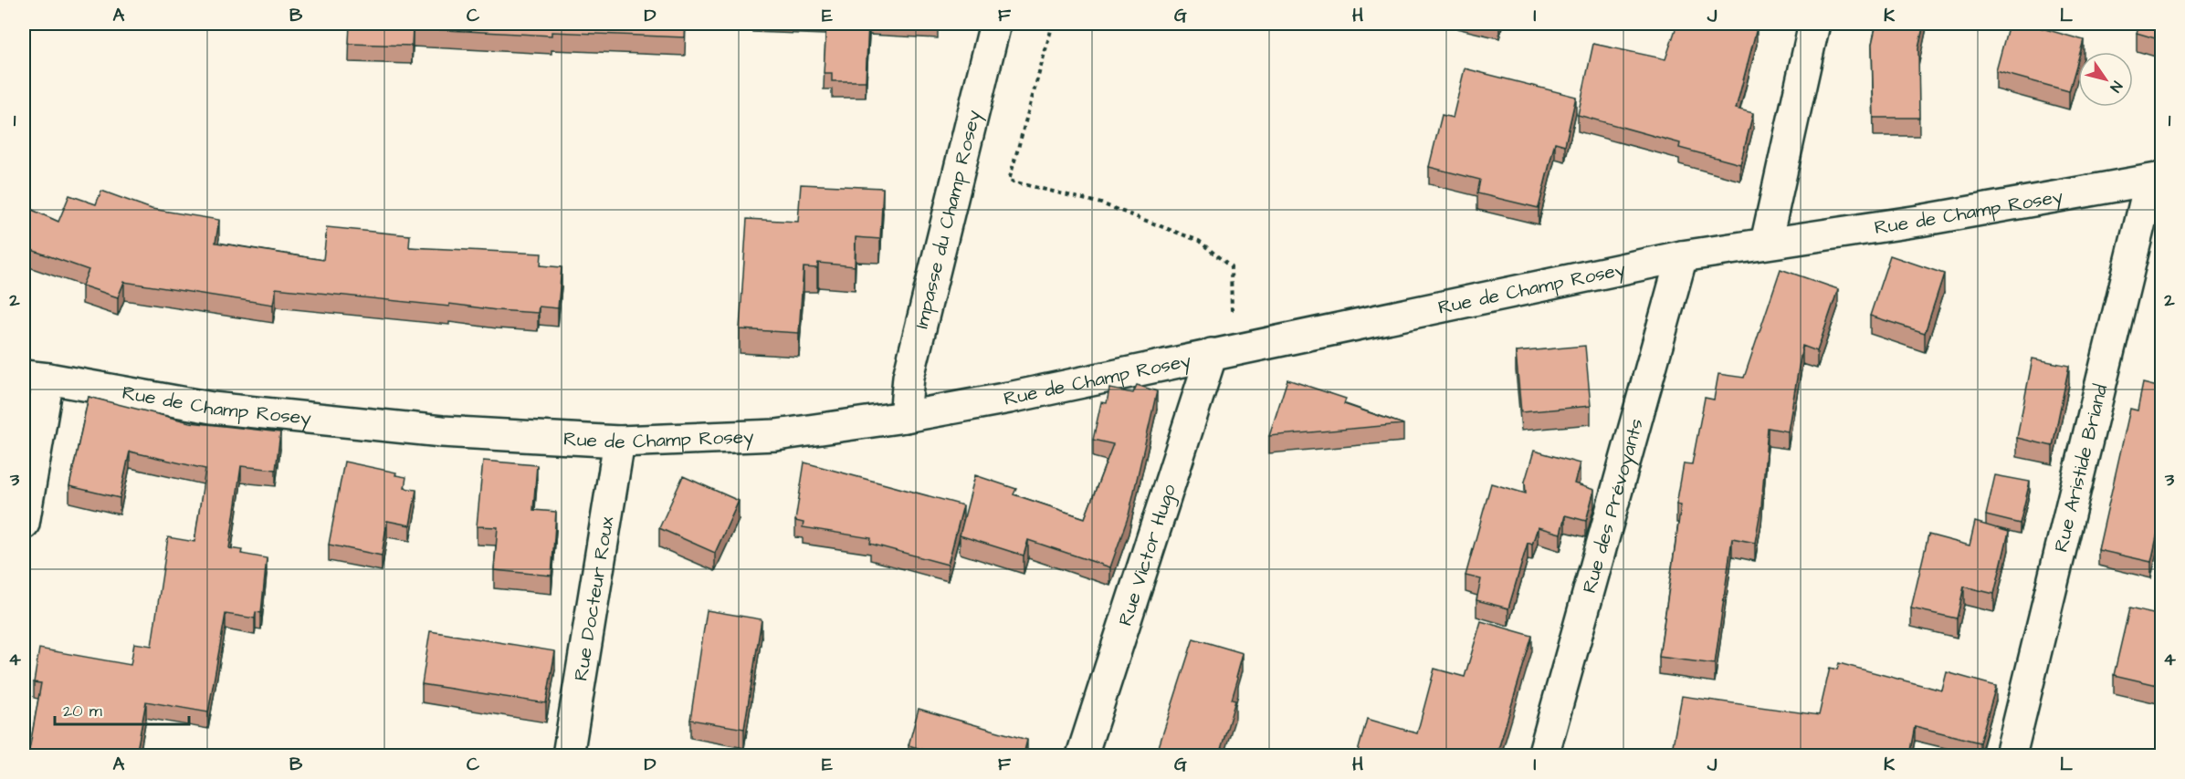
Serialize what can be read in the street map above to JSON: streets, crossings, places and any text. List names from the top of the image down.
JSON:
{
  "streets": {
    "street": [
      "Rue de Champ Rosey",
      "Impasse du Champ Rosey",
      "Rue Aristide Briand",
      "Rue des Prévoyants",
      "Rue Victor Hugo",
      "Rue Docteur Roux"
    ]
  },
  "crossings": [
    ["Rue de Champ Rosey", "Impasse du Champ Rosey"],
    ["Rue de Champ Rosey", "Rue Aristide Briand"],
    ["Rue de Champ Rosey", "Rue des Prévoyants"],
    ["Rue de Champ Rosey", "Rue Victor Hugo"],
    ["Rue de Champ Rosey", "Rue Docteur Roux"]
  ],
  "scale_bar": "20 m",
  "north": "bottom right",
  "grid": {
    "columns": [
      "A",
      "B",
      "C",
      "D",
      "E",
      "F",
      "G",
      "H",
      "I",
      "J",
      "K",
      "L"
    ],
    "rows": [
      "1",
      "2",
      "3",
      "4"
    ]
  }
}
